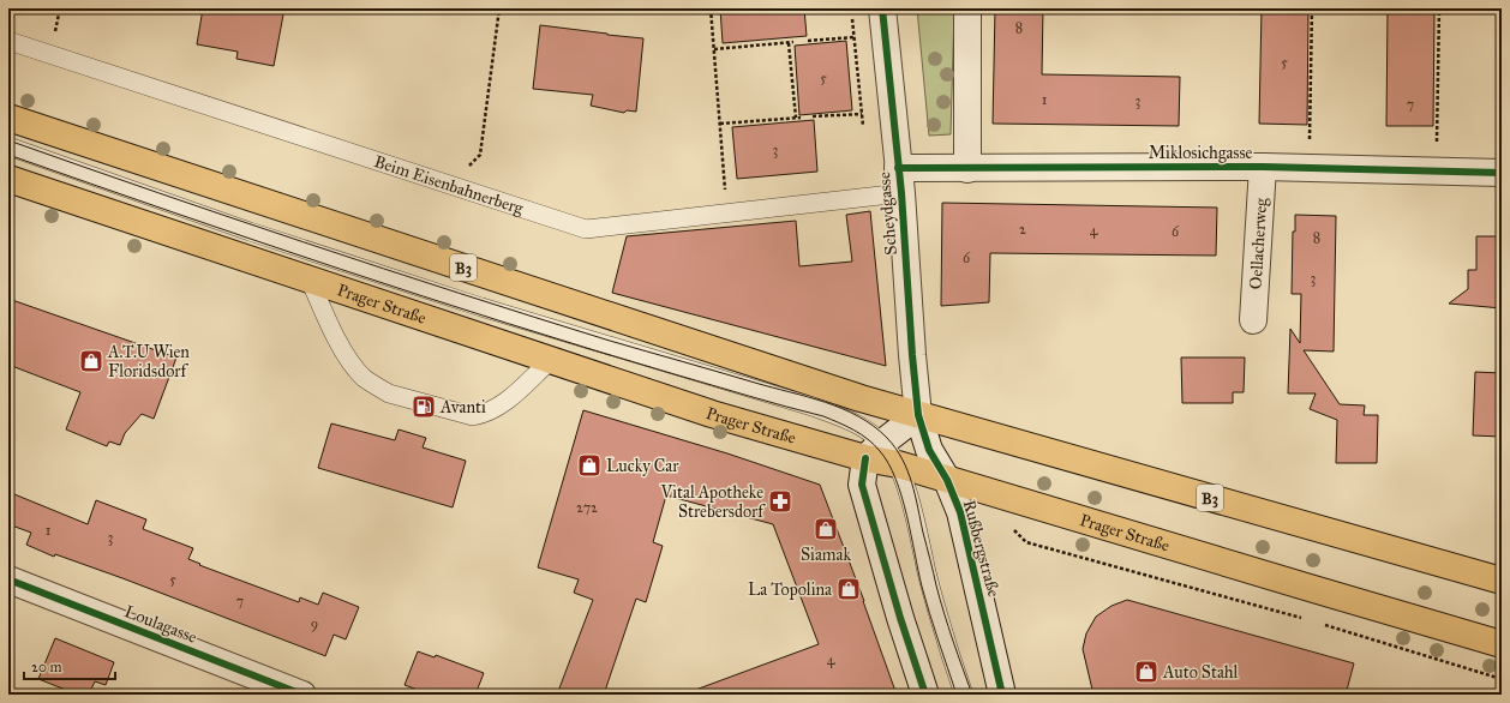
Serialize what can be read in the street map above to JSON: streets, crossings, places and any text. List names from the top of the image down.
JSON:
{
  "streets": {
    "main road": ["B3", "Prager Straße"],
    "street": [
      "Miklosichgasse",
      "Scheydgasse",
      "Oellacherweg",
      "Rußbergstraße",
      "Loulagasse"
    ],
    "lane": ["Beim Eisenbahnerberg"]
  },
  "crossings": [
    ["Miklosichgasse", "Beim Eisenbahnerberg"],
    ["Miklosichgasse", "Scheydgasse"],
    ["Miklosichgasse", "Oellacherweg"],
    ["Beim Eisenbahnerberg", "Scheydgasse"],
    ["Scheydgasse", "B3"],
    ["Scheydgasse", "Rußbergstraße"],
    ["B3", "Rußbergstraße"],
    ["Prager Straße", "Rußbergstraße"]
  ],
  "places": {
    "shop": [
      "A.T.U Wien Floridsdorf",
      "Lucky Car",
      "Siamak",
      "La Topolina",
      "Auto Stahl"
    ],
    "fuel station": ["Avanti"],
    "pharmacy": ["Vital Apotheke Strebersdorf"]
  },
  "house_numbers": [
    "8",
    "5",
    "5",
    "1",
    "3",
    "7",
    "3",
    "2",
    "4",
    "6",
    "8",
    "6",
    "3",
    "272",
    "1",
    "3",
    "5",
    "7",
    "9",
    "4"
  ],
  "scale_bar": "20 m"
}
